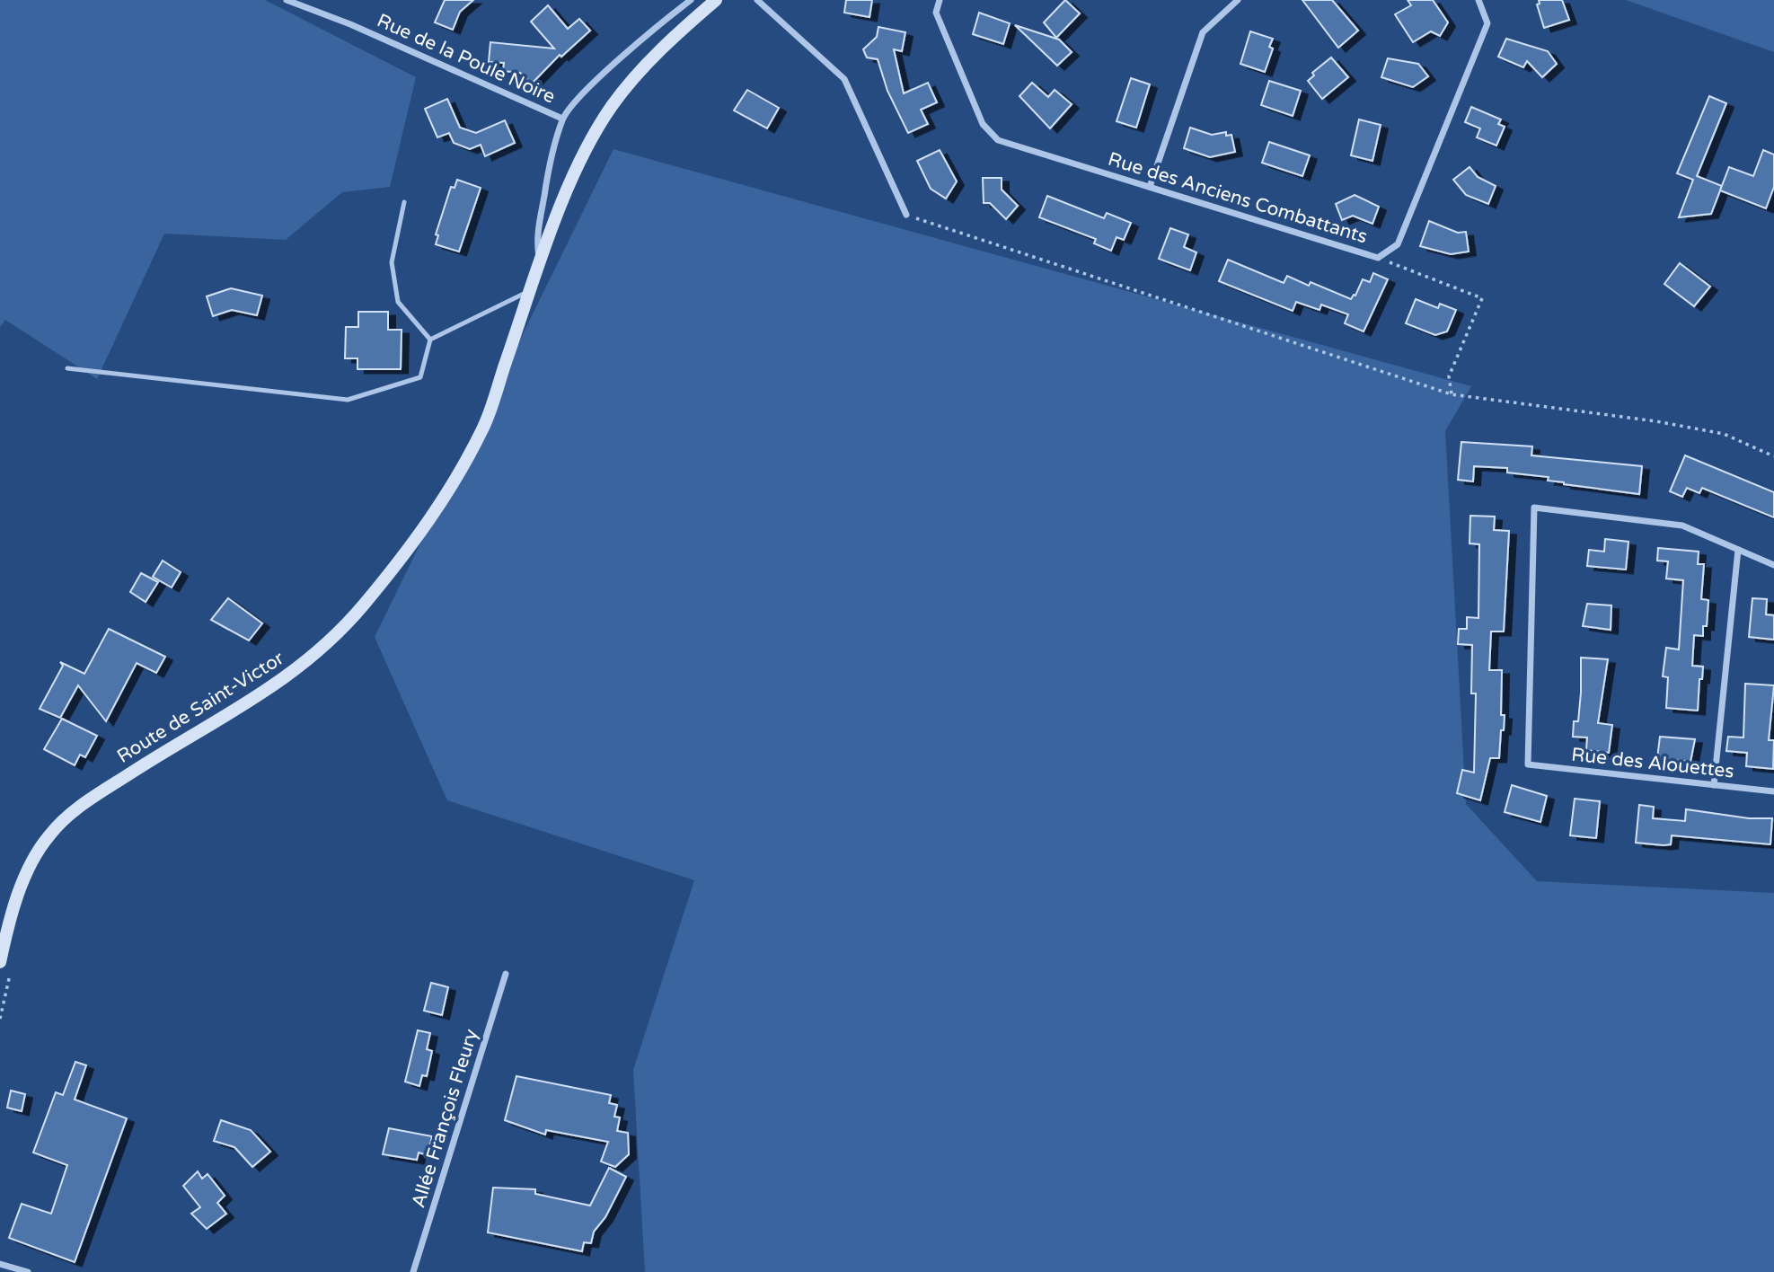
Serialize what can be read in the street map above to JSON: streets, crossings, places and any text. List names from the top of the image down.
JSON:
{
  "streets": {
    "main road": ["Route de Saint-Victor"],
    "street": [
      "Rue de la Poule Noire",
      "Rue des Anciens Combattants",
      "Rue des Alouettes",
      "Allée François Fleury"
    ]
  }
}
